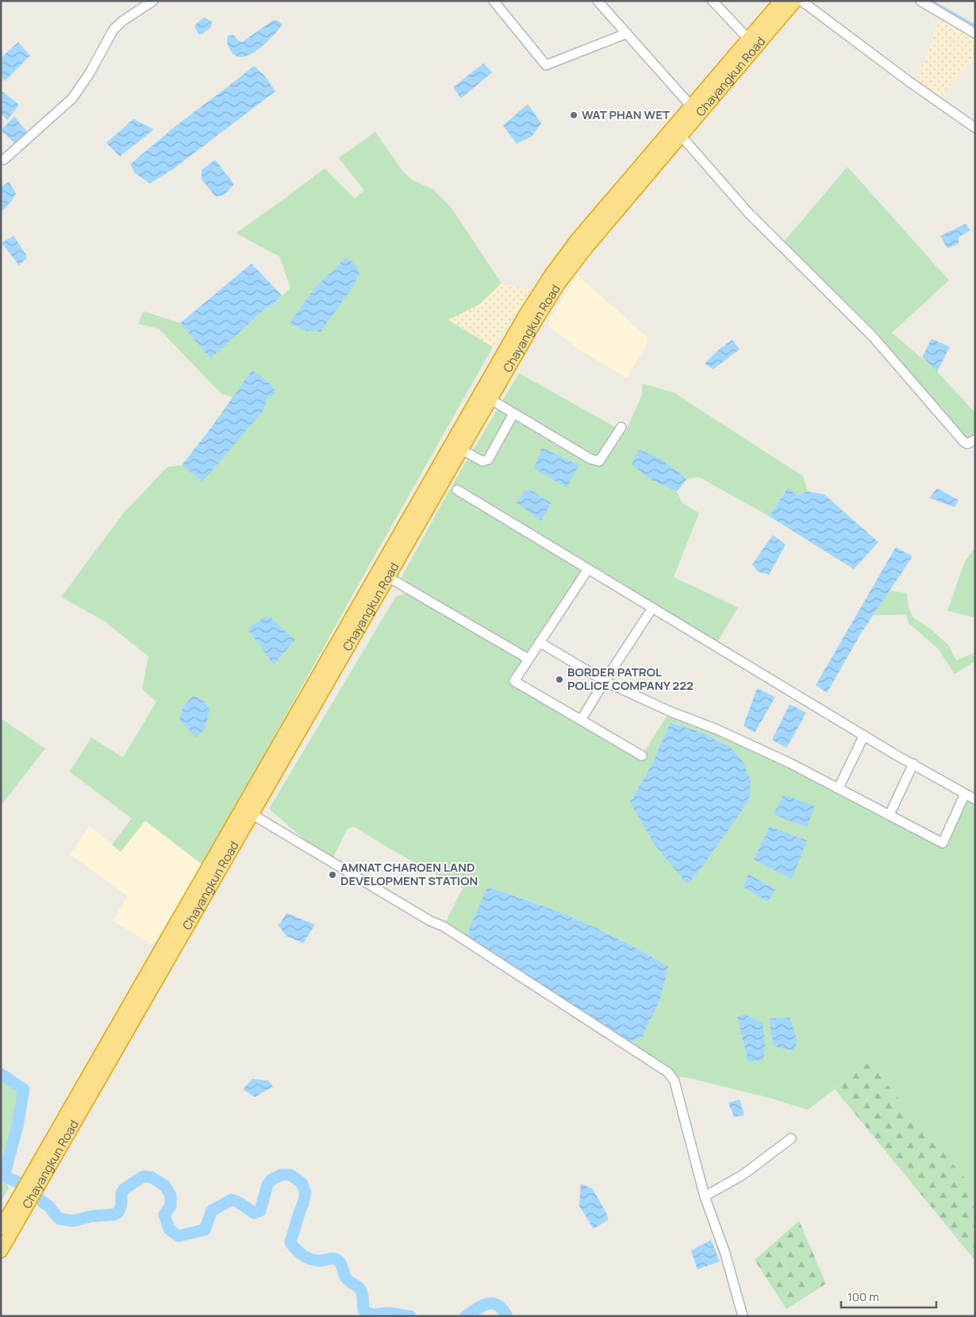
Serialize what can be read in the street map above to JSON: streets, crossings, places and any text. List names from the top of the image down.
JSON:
{
  "streets": {
    "highway": ["Chayangkun Road"]
  },
  "places": ["WAT PHAN WET", "BORDER PATROL POLICE COMPANY 222", "AMNAT CHAROEN LAND DEVELOPMENT STATION"],
  "scale_bar": "100 m"
}
